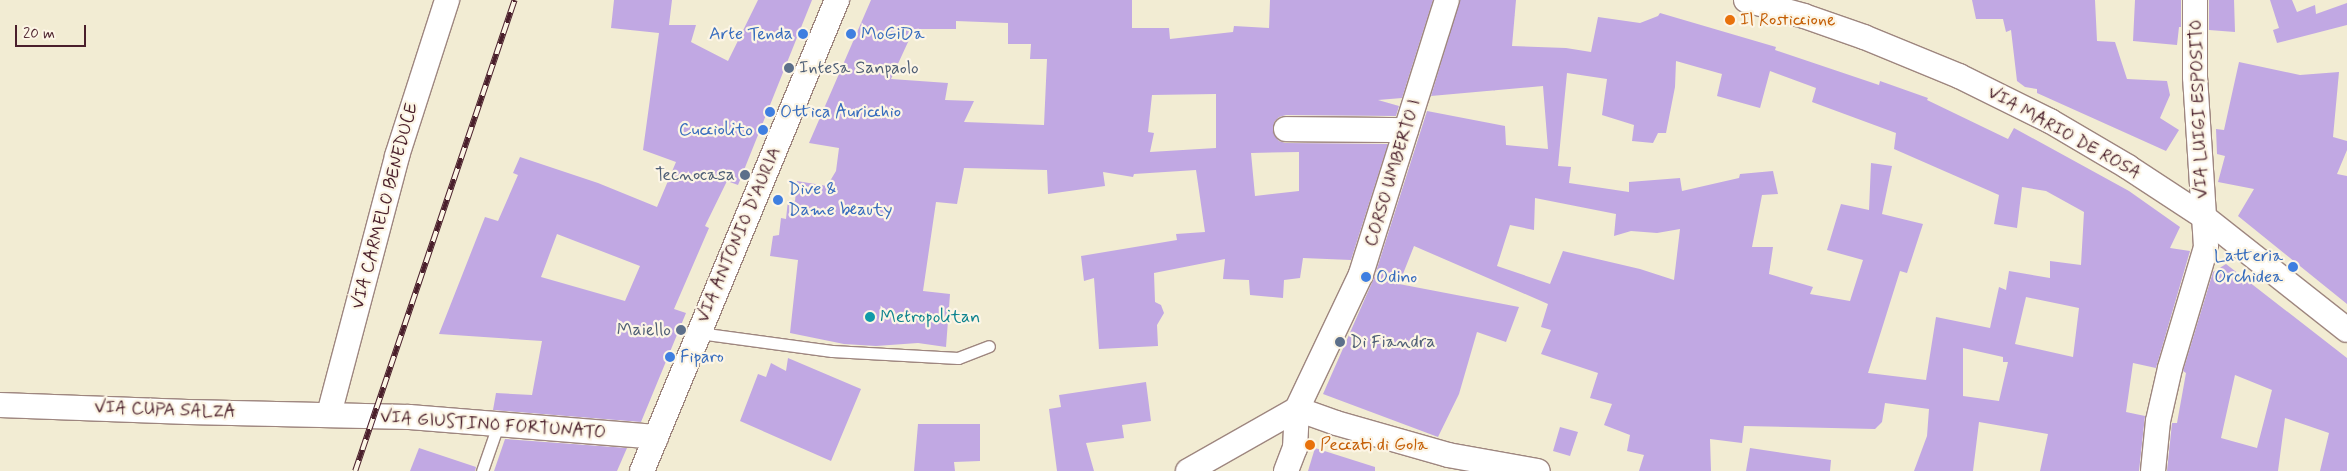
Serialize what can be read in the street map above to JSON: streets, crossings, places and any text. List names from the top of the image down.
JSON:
{
  "streets": {
    "street": [
      "VIA LUIGI ESPOSITO",
      "VIA MARIO DE ROSA",
      "CORSO UMBERTO I",
      "VIA CARMELO BENEDUCE",
      "VIA ANTONIO D'AURIA",
      "VIA CUPA SALZA",
      "VIA GIUSTINO FORTUNATO"
    ]
  },
  "crossings": [
    ["VIA LUIGI ESPOSITO", "VIA MARIO DE ROSA"],
    ["VIA CARMELO BENEDUCE", "VIA CUPA SALZA"],
    ["VIA CARMELO BENEDUCE", "VIA GIUSTINO FORTUNATO"],
    ["VIA ANTONIO D'AURIA", "VIA GIUSTINO FORTUNATO"],
    ["VIA CUPA SALZA", "VIA GIUSTINO FORTUNATO"]
  ],
  "places": [
    "Il Rosticcione",
    "Arte Tenda",
    "MoGiDa",
    "Intesa Sanpaolo",
    "Ottica Auricchio",
    "Cucciolito",
    "Tecnocasa",
    "Dive & Dame beauty",
    "Latteria Orchidea",
    "Odino",
    "Metropolitan",
    "Maiello",
    "Di Fiandra",
    "Fiparo",
    "Peccati di Gola"
  ],
  "scale_bar": "20 m"
}
